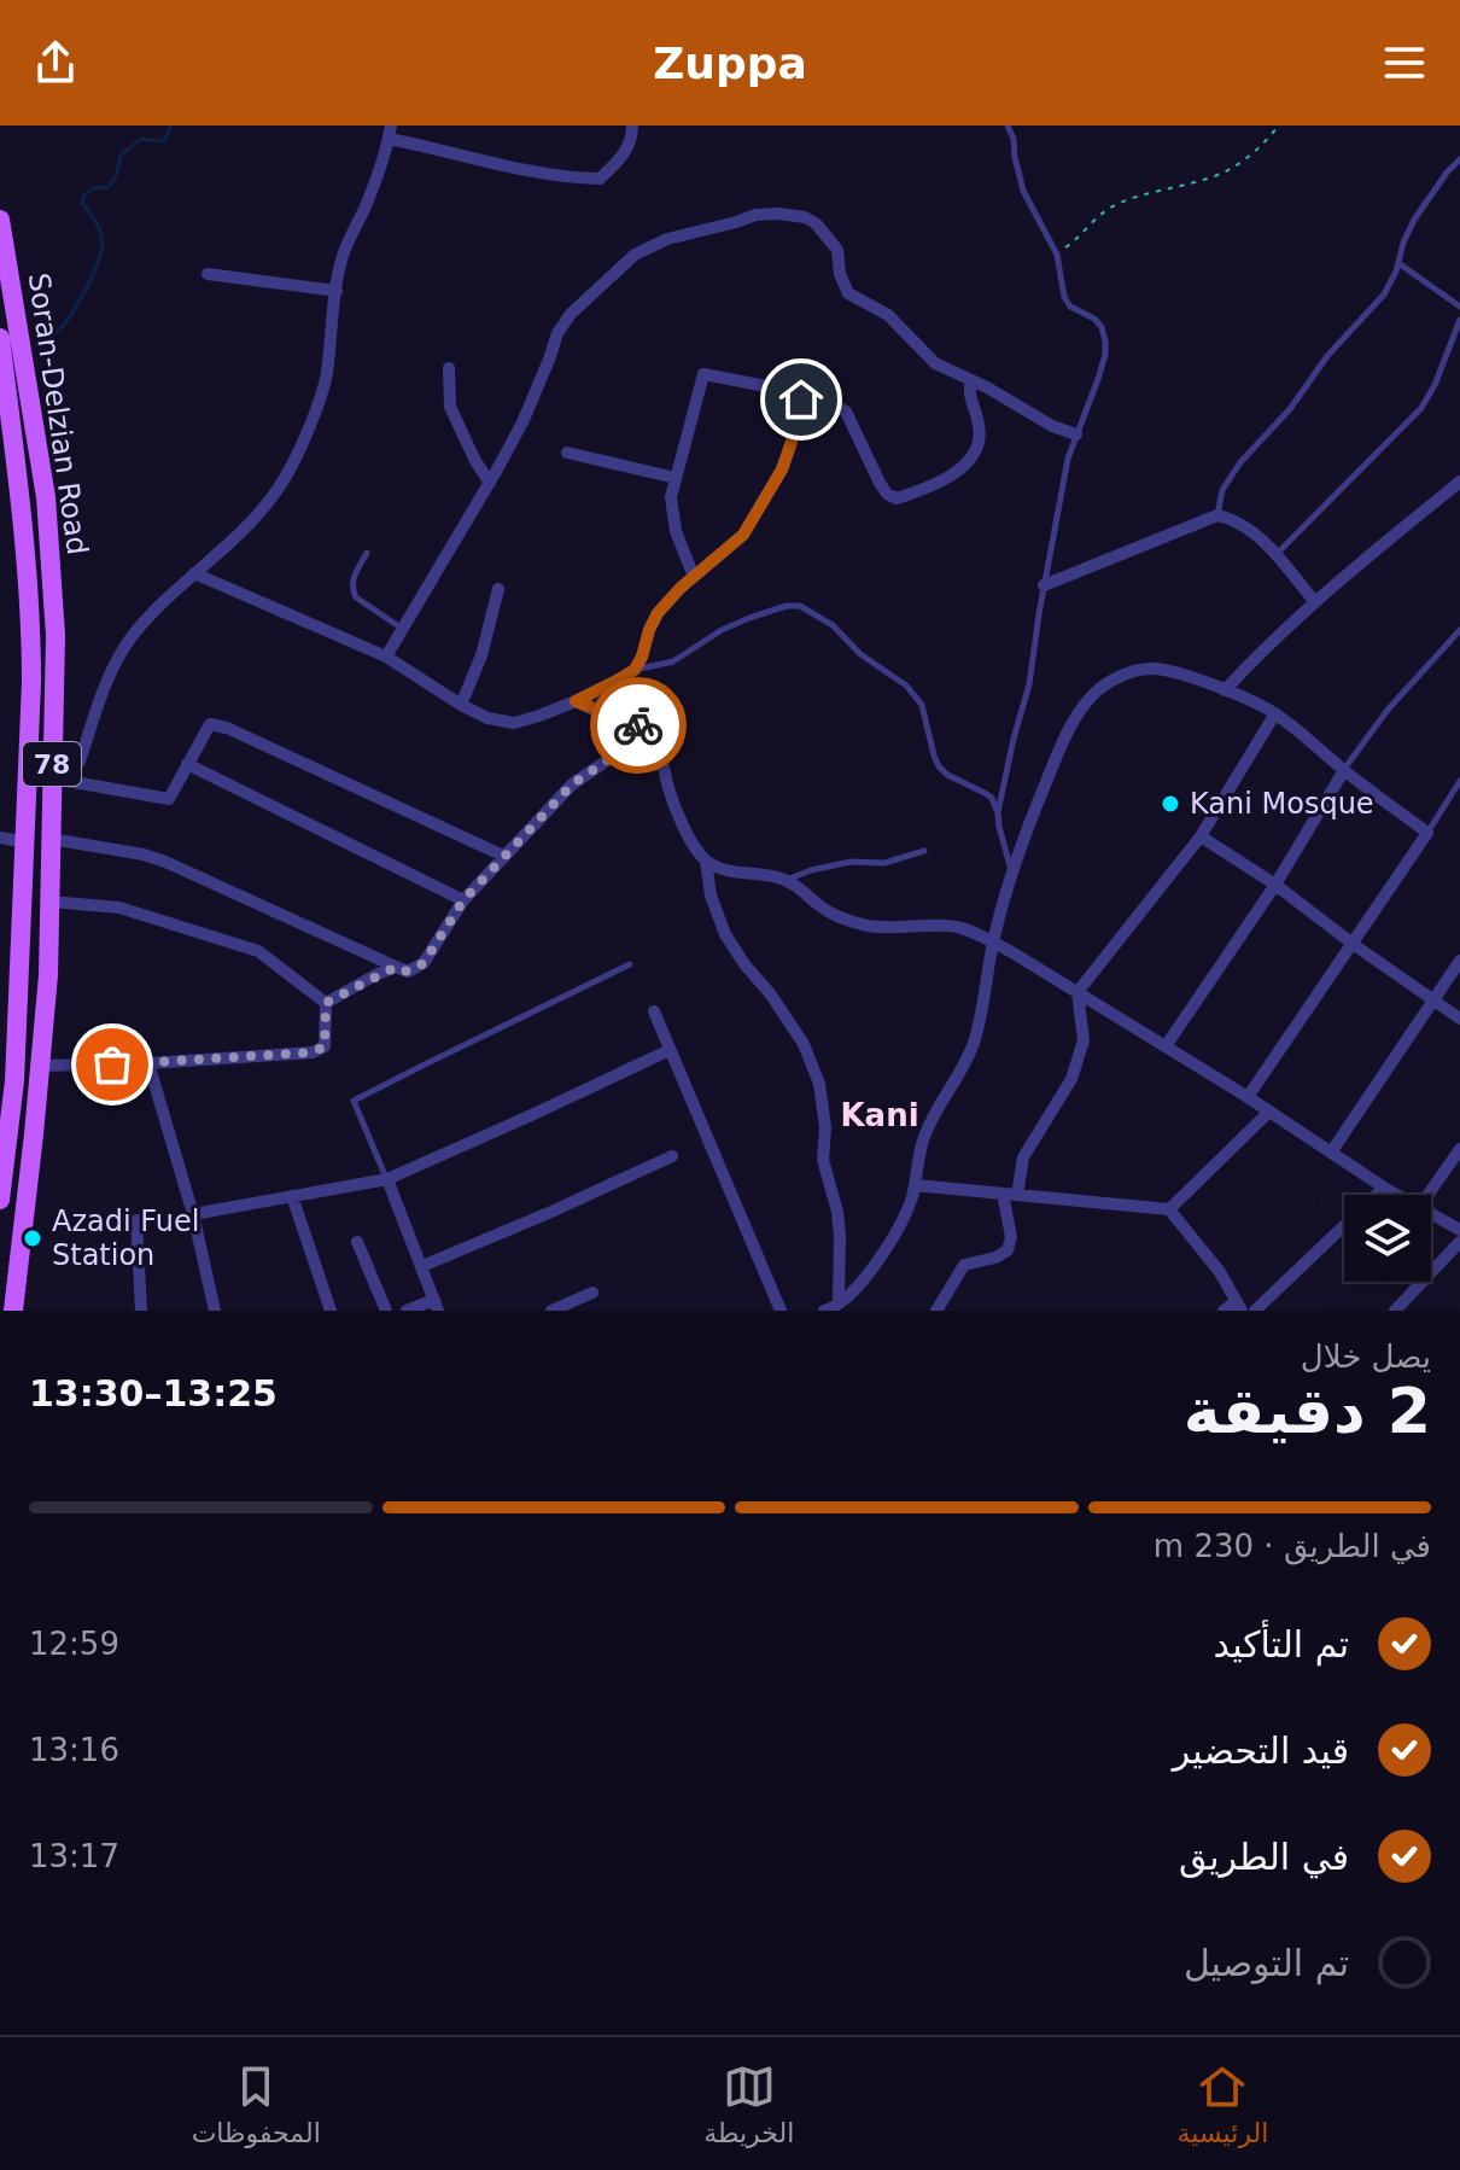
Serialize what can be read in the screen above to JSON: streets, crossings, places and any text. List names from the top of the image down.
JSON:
{
  "streets": {
    "main road": ["Soran-Delzian Road", "78"]
  },
  "districts": ["Kani"],
  "places": ["Kani Mosque", "Azadi Fuel Station"],
  "page": {
    "header": "Zuppa",
    "heading": ["2 دقيقة", "يصل خلال", "13:25–13:30"],
    "bar": "في الطريق · 230 m",
    "list": [
      ["تم التأكيد", "12:59"],
      ["قيد التحضير", "13:16"],
      ["في الطريق", "13:17"],
      "تم التوصيل"
    ],
    "tabs": ["الرئيسية", "الخريطة", "المحفوظات"]
  }
}
